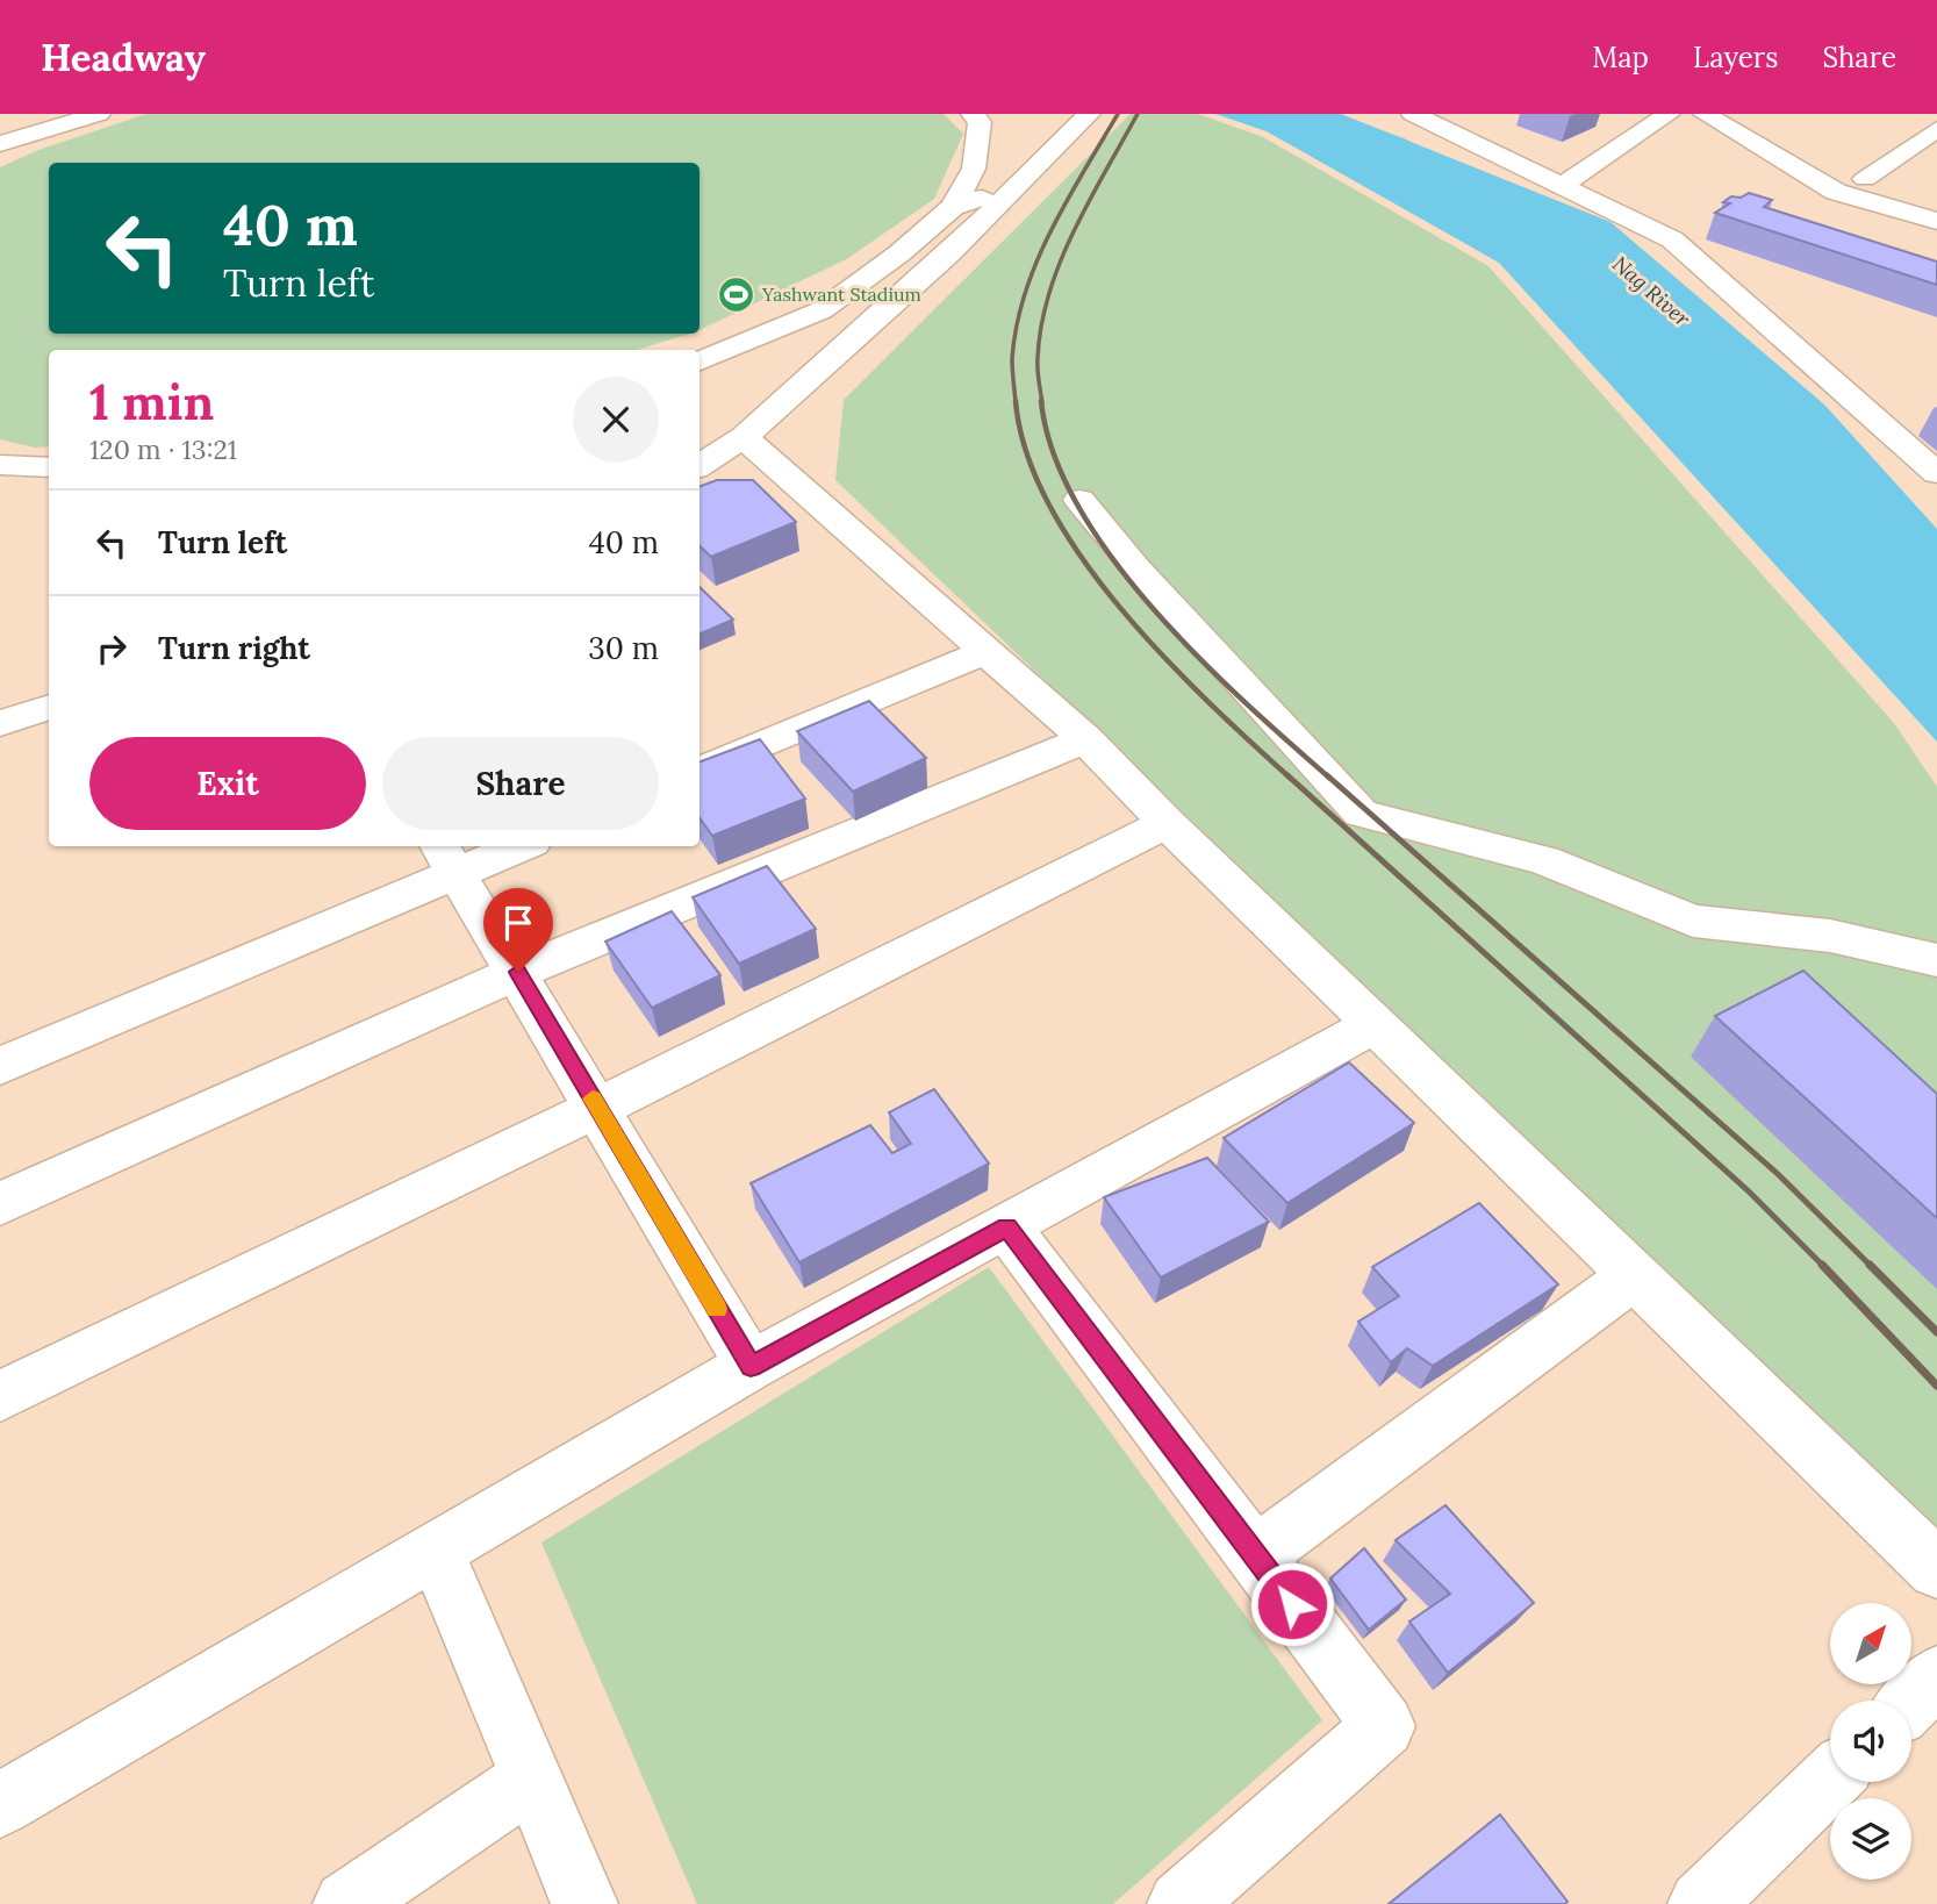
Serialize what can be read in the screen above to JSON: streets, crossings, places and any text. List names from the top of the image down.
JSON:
{
  "water": ["Nag River"],
  "places": {
    "sports": ["Yashwant Stadium"]
  },
  "north": "top right",
  "page": {
    "header": "Headway",
    "nav": ["Map", "Layers", "Share"],
    "turn": ["40 m", "Turn left"],
    "heading": ["1 min", "120 m · 13:21"],
    "list": [
      {
        "name": "Turn left",
        "value": "40 m"
      },
      {
        "name": "Turn right",
        "value": "30 m"
      }
    ],
    "buttons": ["Exit", "Share"]
  }
}
